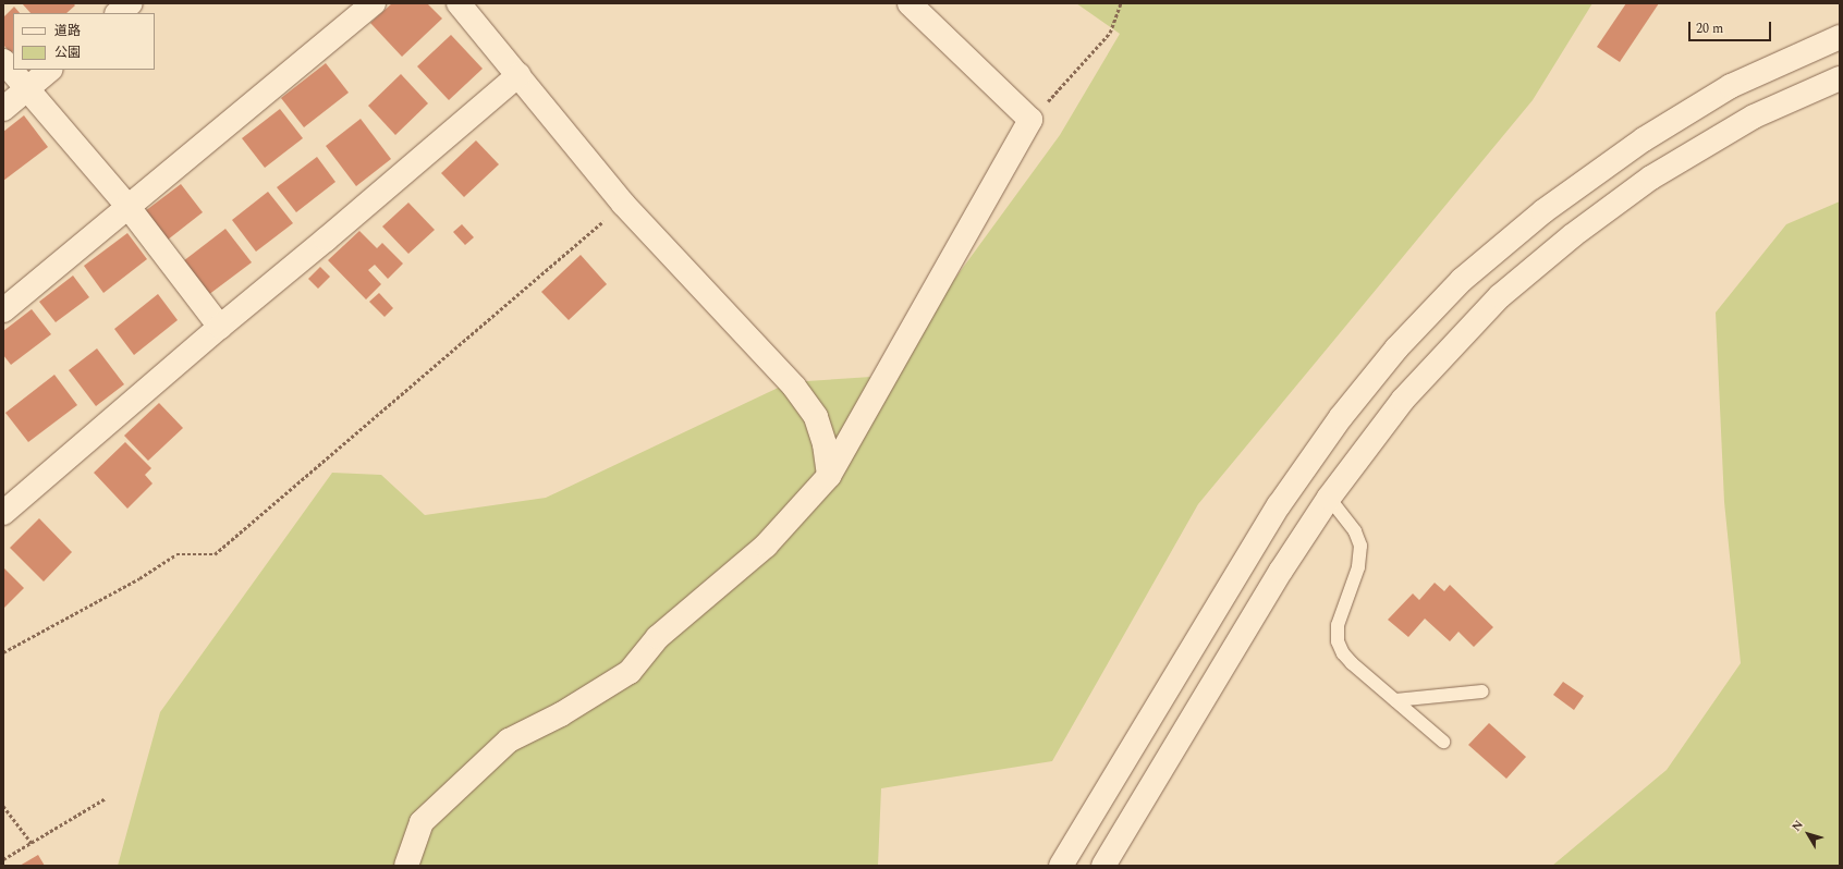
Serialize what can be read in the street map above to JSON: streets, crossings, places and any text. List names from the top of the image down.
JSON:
{
  "legend": ["道路", "公園"],
  "scale_bar": "20 m",
  "north": "top left"
}
